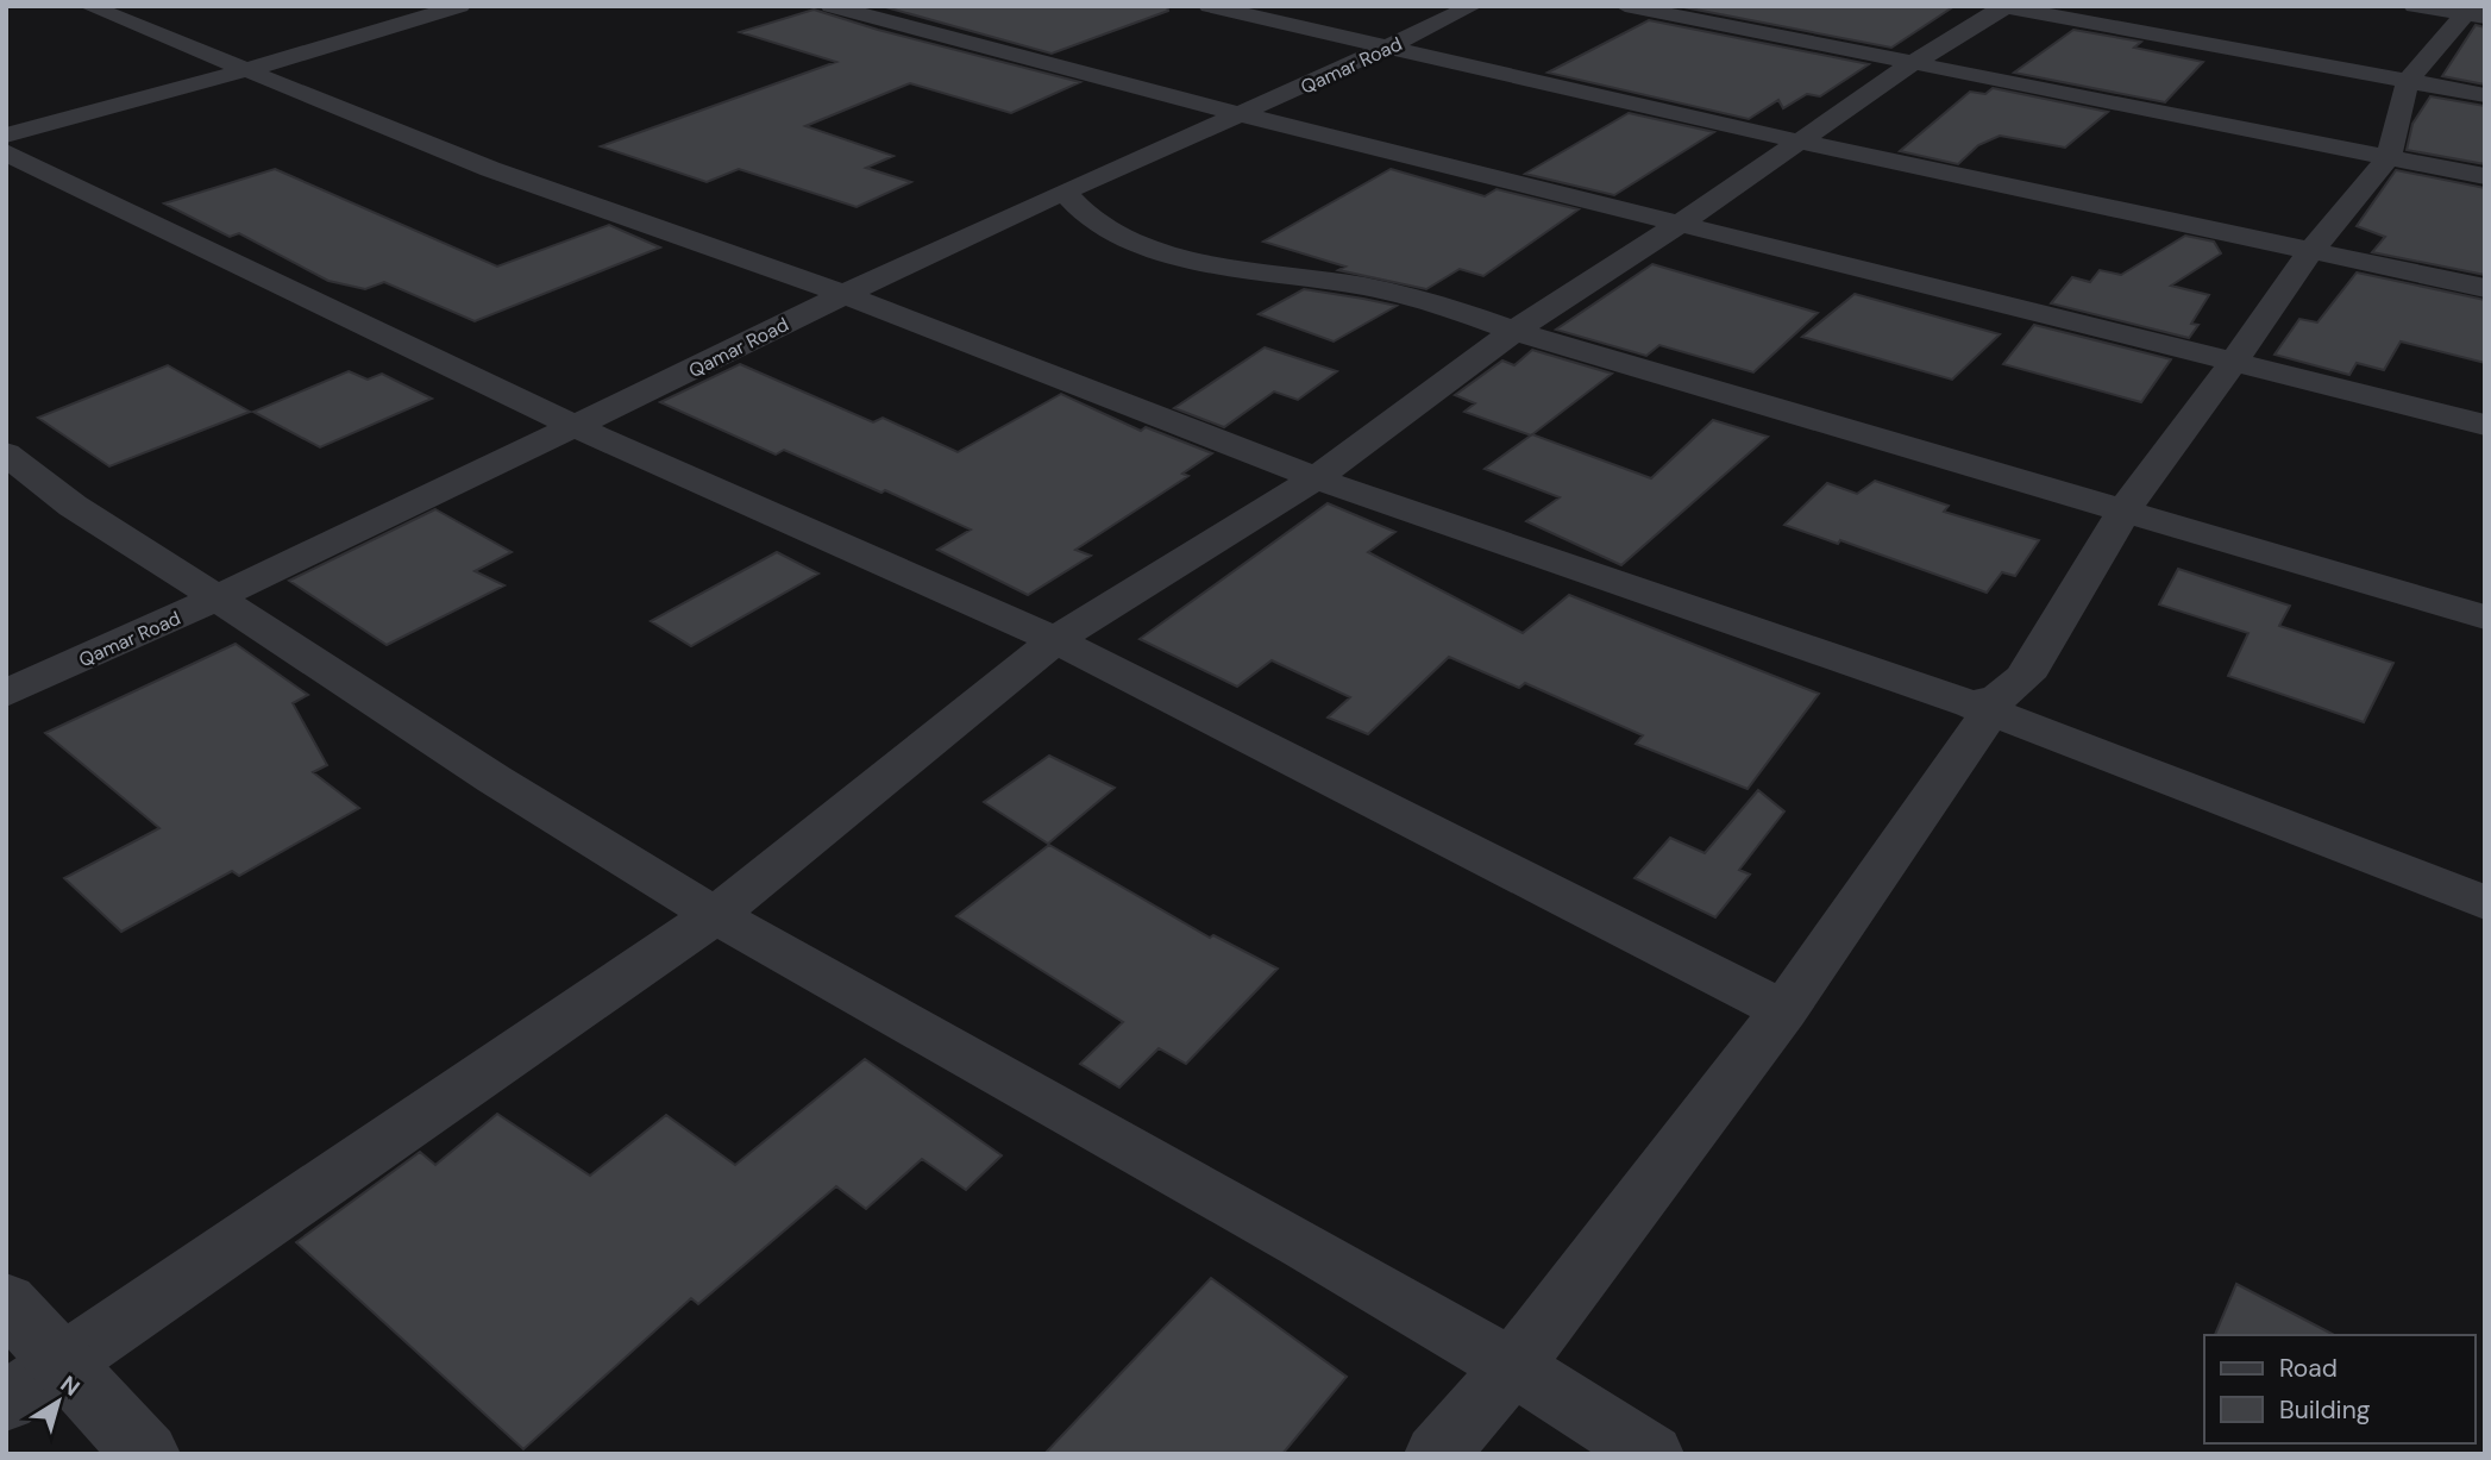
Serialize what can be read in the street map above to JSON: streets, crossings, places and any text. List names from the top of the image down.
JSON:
{
  "streets": {
    "street": ["Qamar Road"]
  },
  "legend": ["Road", "Building"],
  "north": "top right"
}
